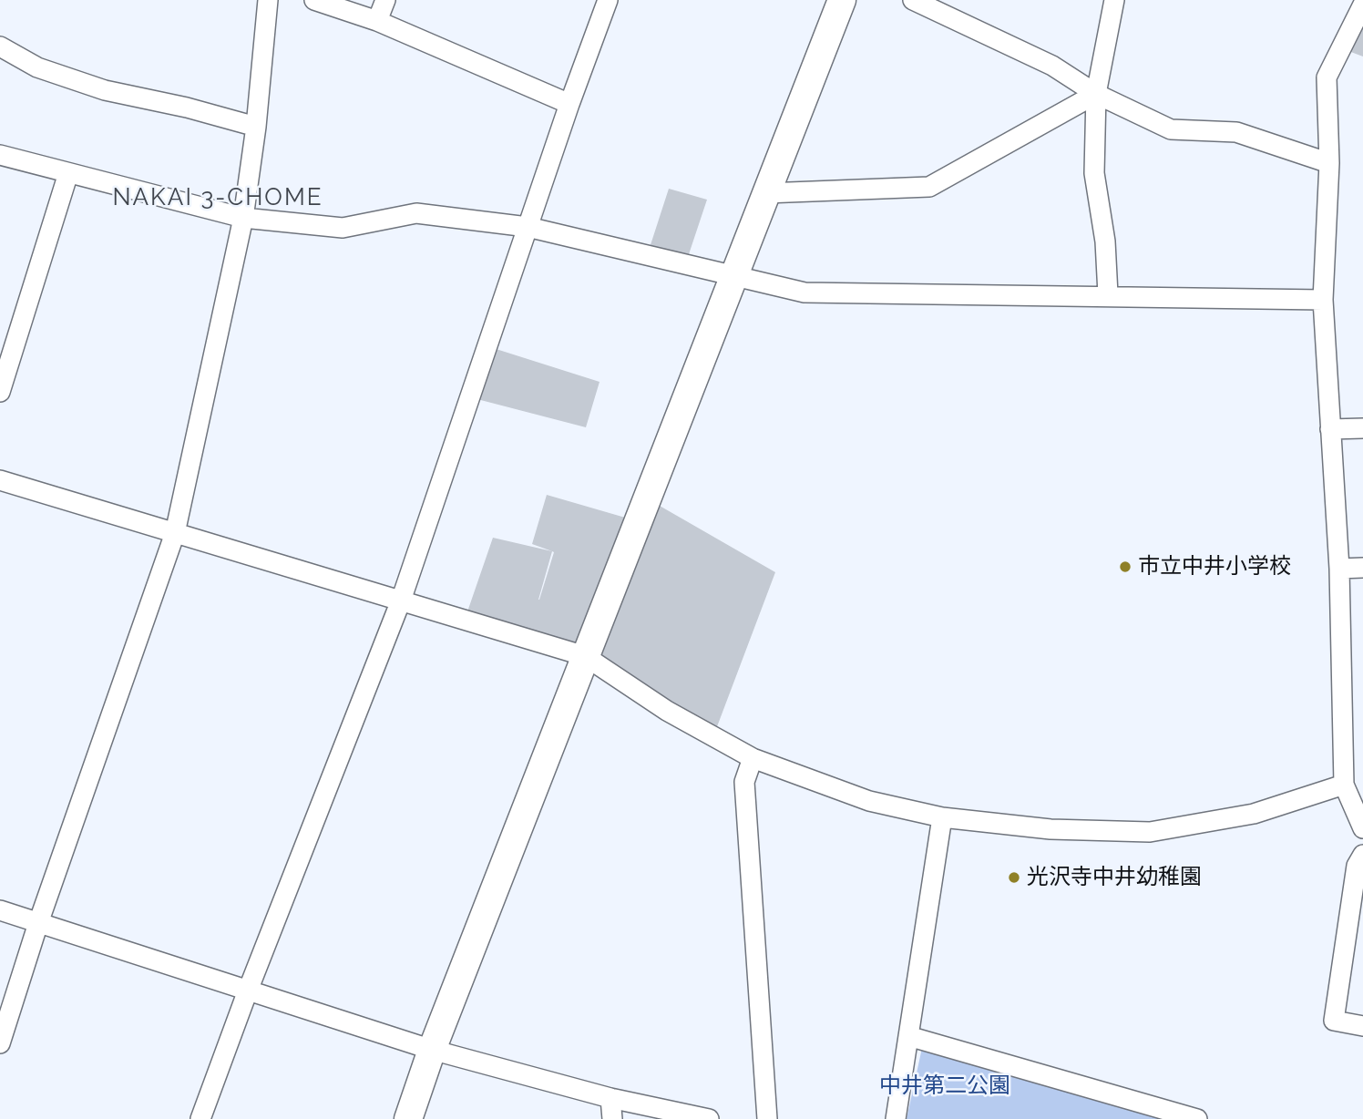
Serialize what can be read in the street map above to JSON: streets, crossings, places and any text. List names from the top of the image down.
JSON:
{
  "districts": ["NAKAI 3-CHOME"],
  "parks": ["中井第二公園"],
  "places": ["市立中井小学校", "光沢寺中井幼稚園"]
}
